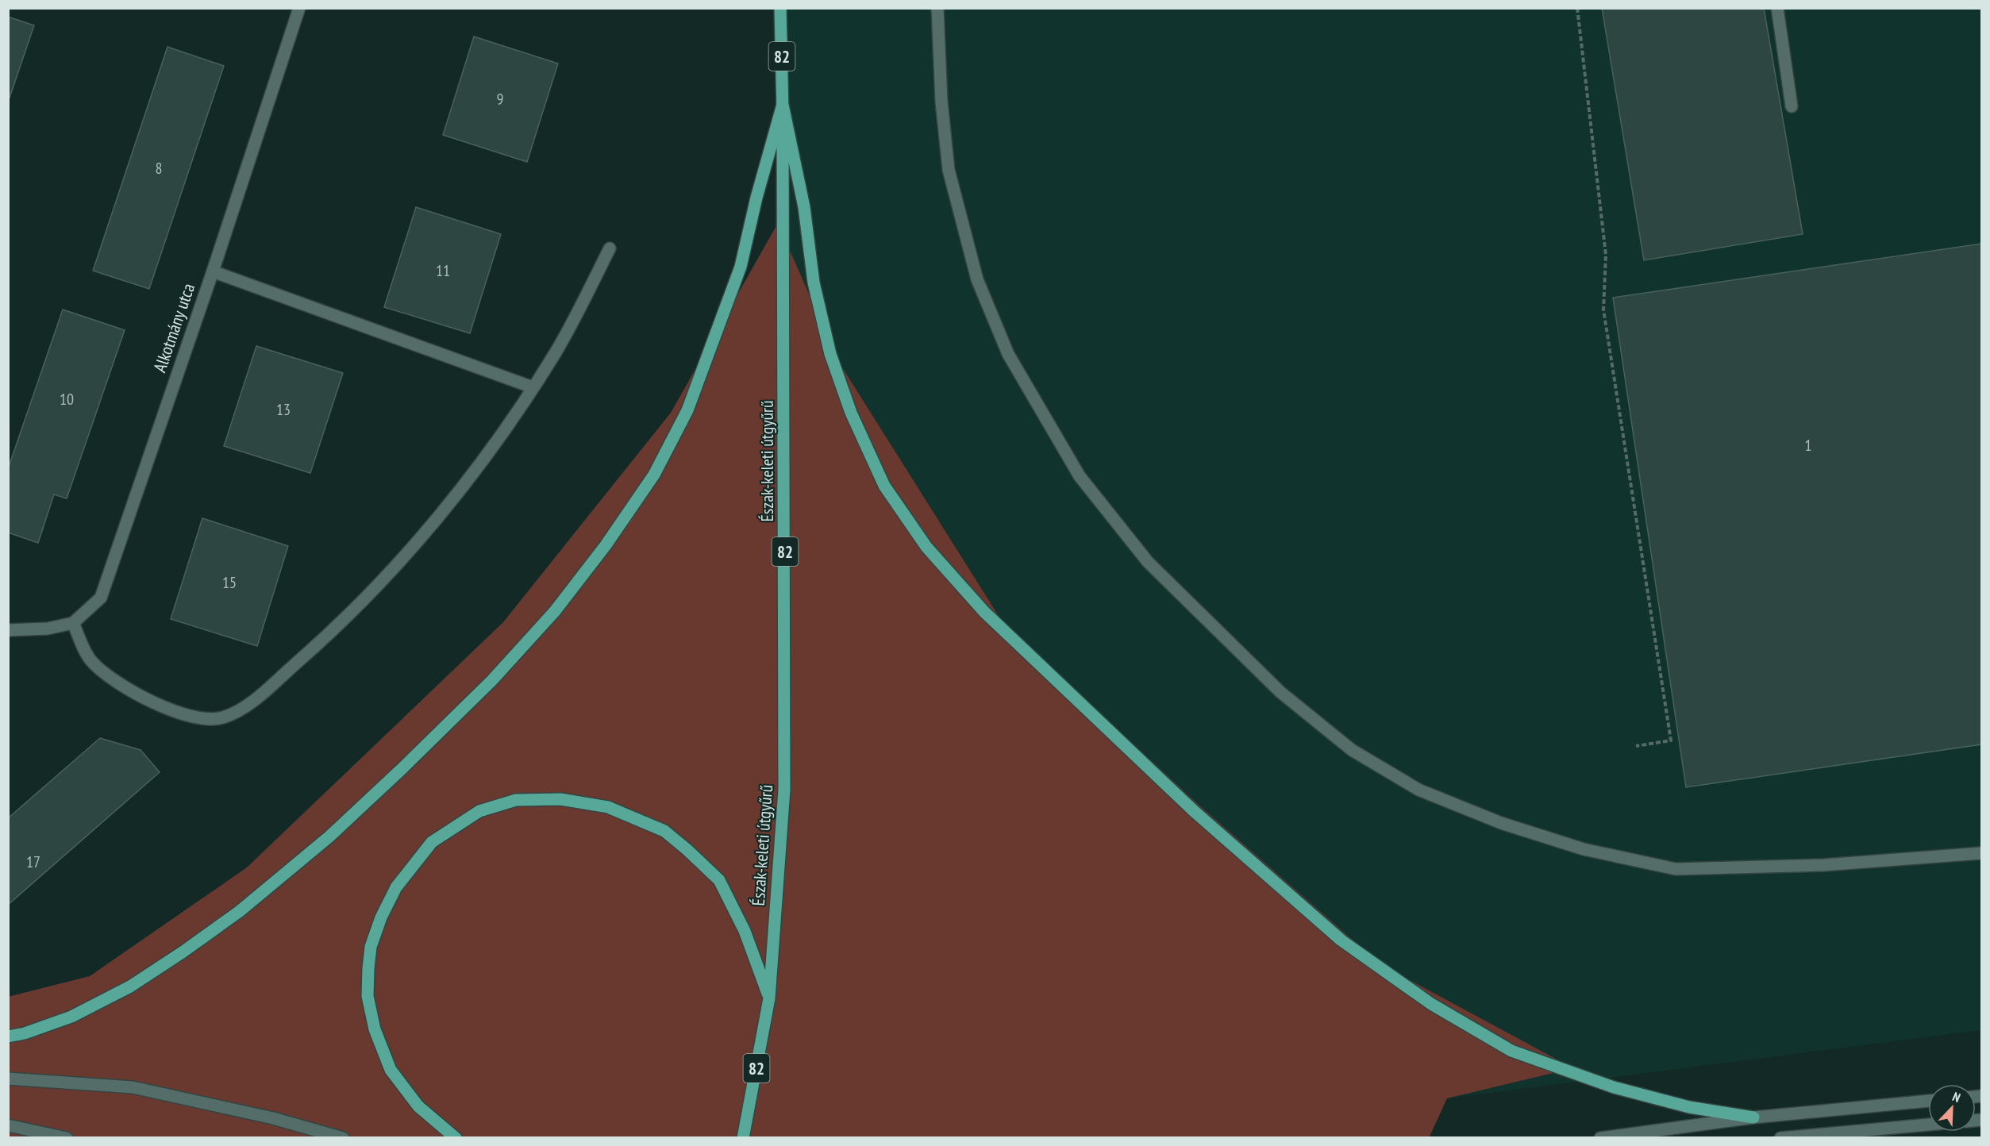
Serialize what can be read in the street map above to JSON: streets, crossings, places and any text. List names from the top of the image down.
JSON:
{
  "streets": {
    "main road": ["82", "Észak-keleti útgyűrű"],
    "street": ["Alkotmány utca"]
  },
  "crossings": [
    ["82", "Észak-keleti útgyűrű"]
  ],
  "house_numbers": [
    "9",
    "8",
    "11",
    "10",
    "13",
    "1",
    "15",
    "17"
  ],
  "north": "top right"
}
